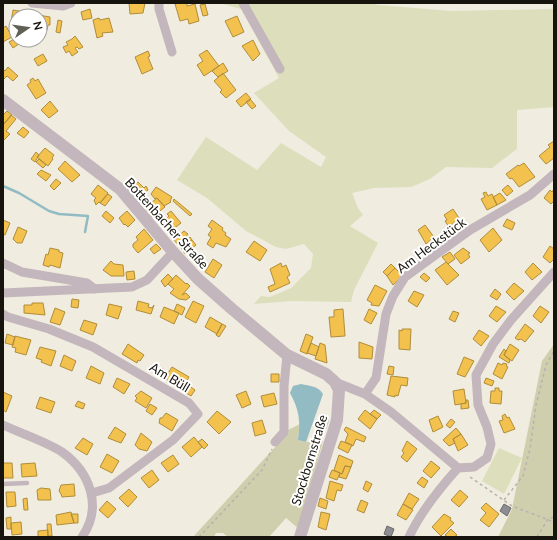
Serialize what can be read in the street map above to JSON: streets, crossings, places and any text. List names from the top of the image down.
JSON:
{
  "streets": {
    "street": [
      "Bottenbacher Straße",
      "Am Heckstück",
      "Am Büll",
      "Stockbornstraße"
    ]
  },
  "crossings": [
    ["Bottenbacher Straße", "Am Heckstück"],
    ["Bottenbacher Straße", "Stockbornstraße"]
  ],
  "north": "right"
}
